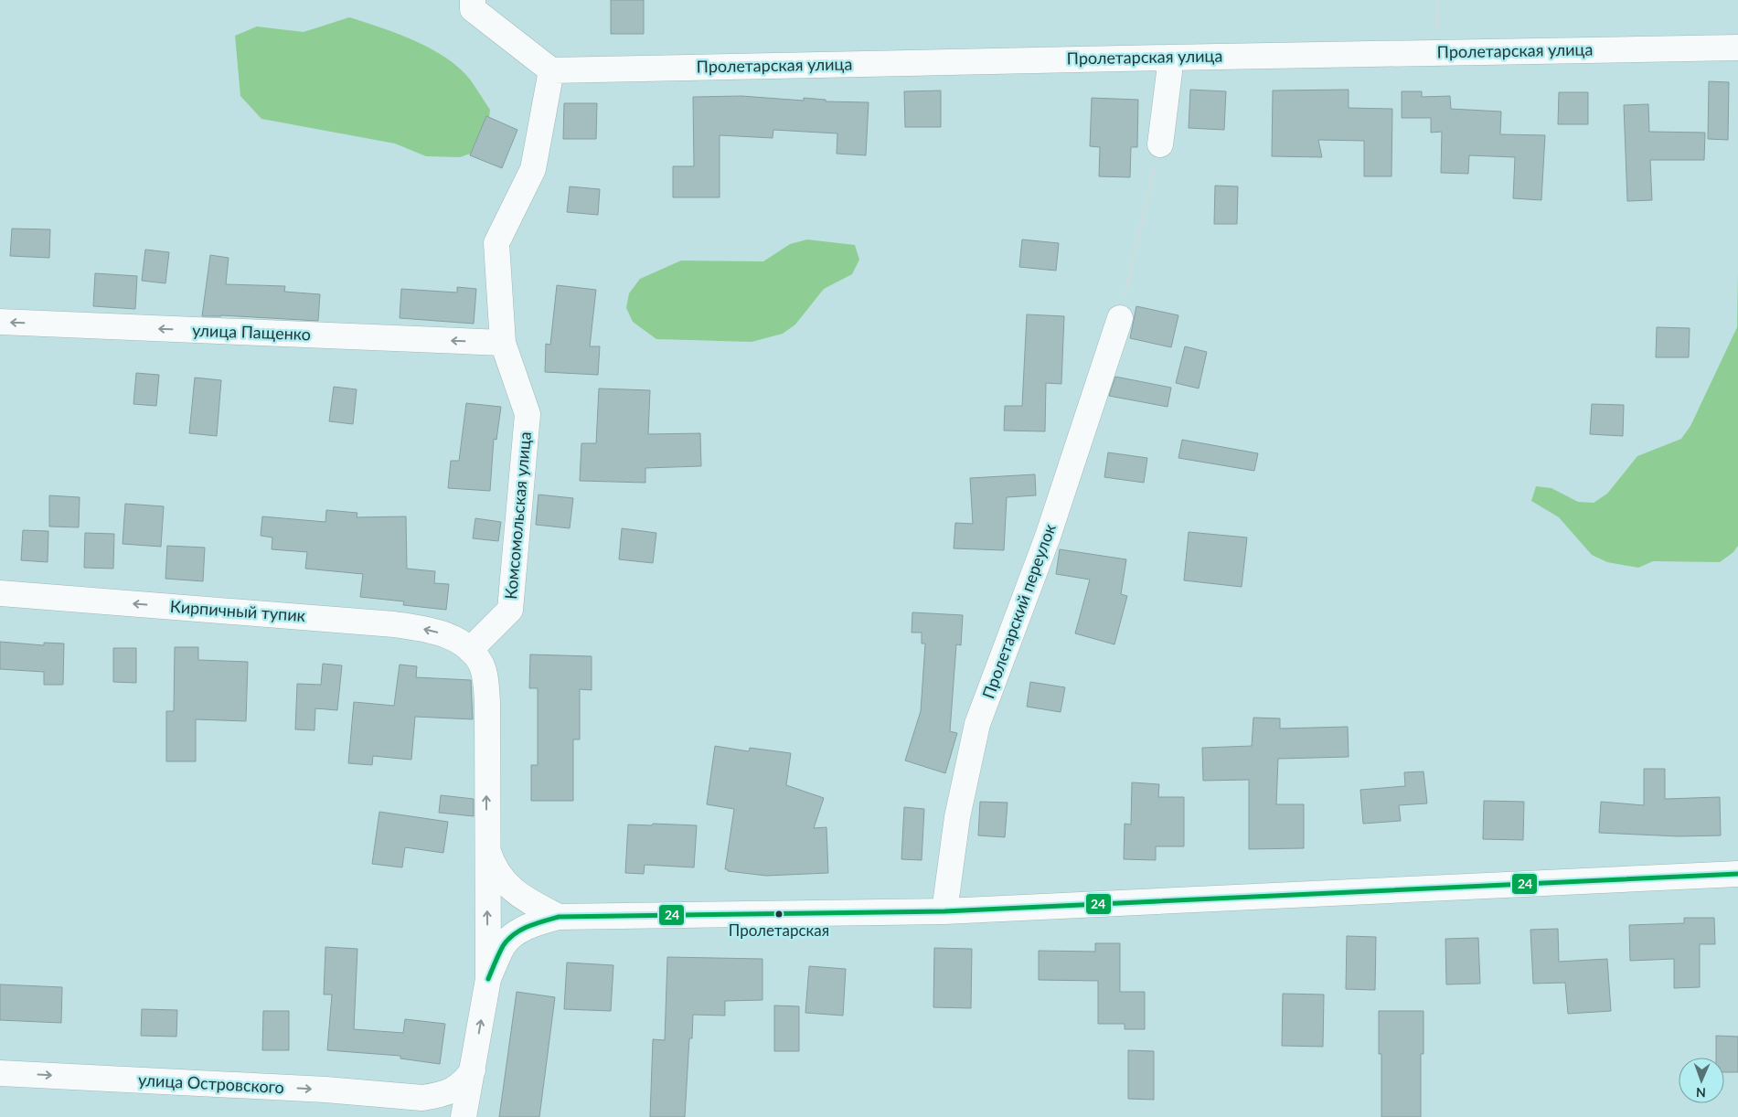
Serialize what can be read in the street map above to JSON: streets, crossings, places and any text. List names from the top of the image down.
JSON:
{
  "streets": {
    "street": [
      "Пролетарская улица",
      "улица Пащенко",
      "Комсомольская улица",
      "Кирпичный тупик",
      "Пролетарский переулок",
      "улица Островского"
    ]
  },
  "crossings": [
    ["Пролетарская улица", "Комсомольская улица"],
    ["улица Пащенко", "Комсомольская улица"],
    ["Комсомольская улица", "Кирпичный тупик"]
  ],
  "one_way": ["улица Пащенко", "Кирпичный тупик", "улица Островского"],
  "places": ["Пролетарская"],
  "lines": ["transit line 24"],
  "north": "bottom"
}
